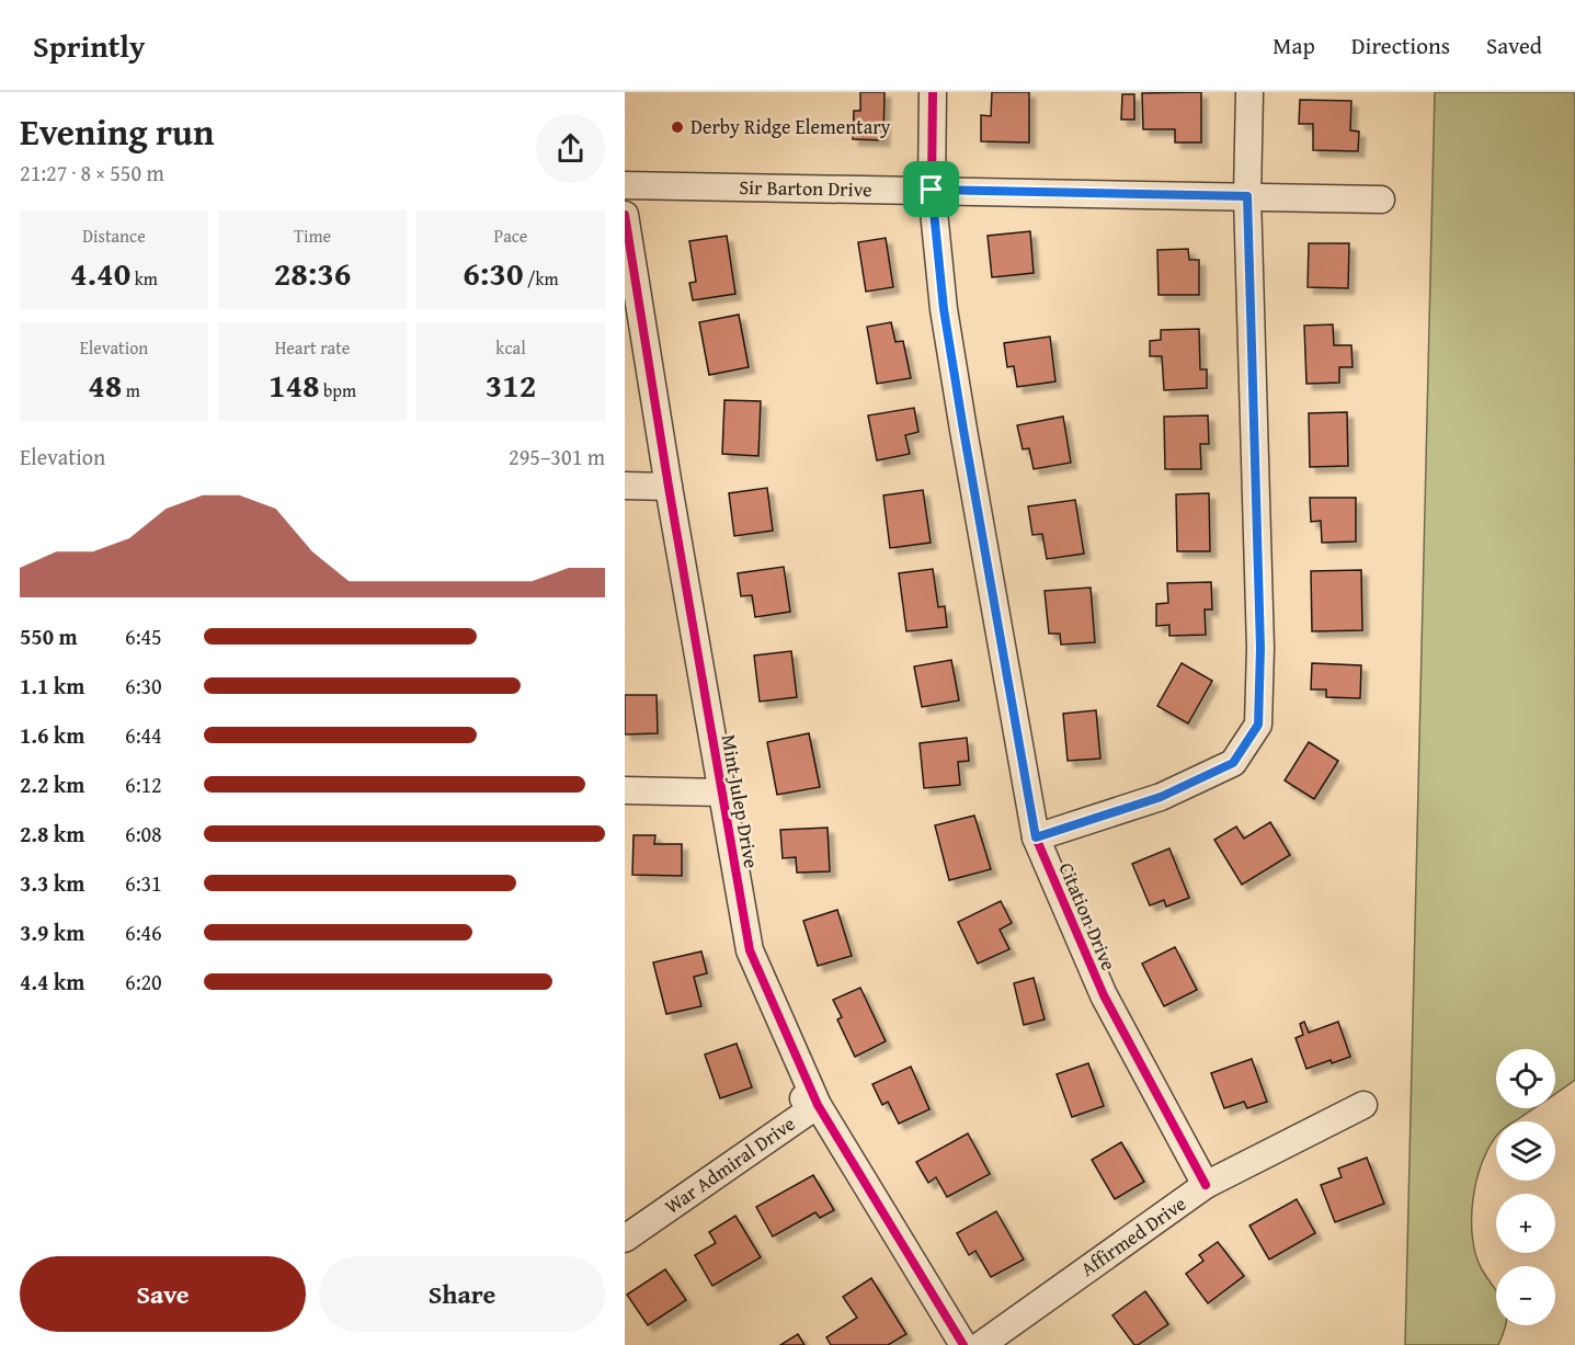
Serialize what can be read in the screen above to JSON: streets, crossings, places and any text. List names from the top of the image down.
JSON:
{
  "streets": {
    "street": [
      "Sir Barton Drive",
      "Mint Julep Drive",
      "Citation Drive",
      "War Admiral Drive",
      "Affirmed Drive"
    ]
  },
  "crossings": [
    ["Sir Barton Drive", "Citation Drive"],
    ["Mint Julep Drive", "War Admiral Drive"],
    ["Citation Drive", "Affirmed Drive"]
  ],
  "places": ["Derby Ridge Elementary"],
  "page": {
    "header": "Sprintly",
    "nav": ["Map", "Directions", "Saved"],
    "heading": ["Evening run", "21:27 · 8 × 550 m"],
    "stats": [
      ["Distance", "4.40 km"],
      ["Time", "28:36"],
      ["Pace", "6:30 /km"],
      ["Elevation", "48 m"],
      ["Heart rate", "148 bpm"],
      ["kcal", "312"]
    ],
    "chart": ["Elevation", "295–301 m"],
    "list": [
      {
        "name": "550 m",
        "note": "6:45"
      },
      {
        "name": "1.1 km",
        "note": "6:30"
      },
      {
        "name": "1.6 km",
        "note": "6:44"
      },
      {
        "name": "2.2 km",
        "note": "6:12"
      },
      {
        "name": "2.8 km",
        "note": "6:08"
      },
      {
        "name": "3.3 km",
        "note": "6:31"
      },
      {
        "name": "3.9 km",
        "note": "6:46"
      },
      {
        "name": "4.4 km",
        "note": "6:20"
      }
    ],
    "map_buttons": ["+", "−"],
    "buttons": ["Save", "Share"]
  }
}
